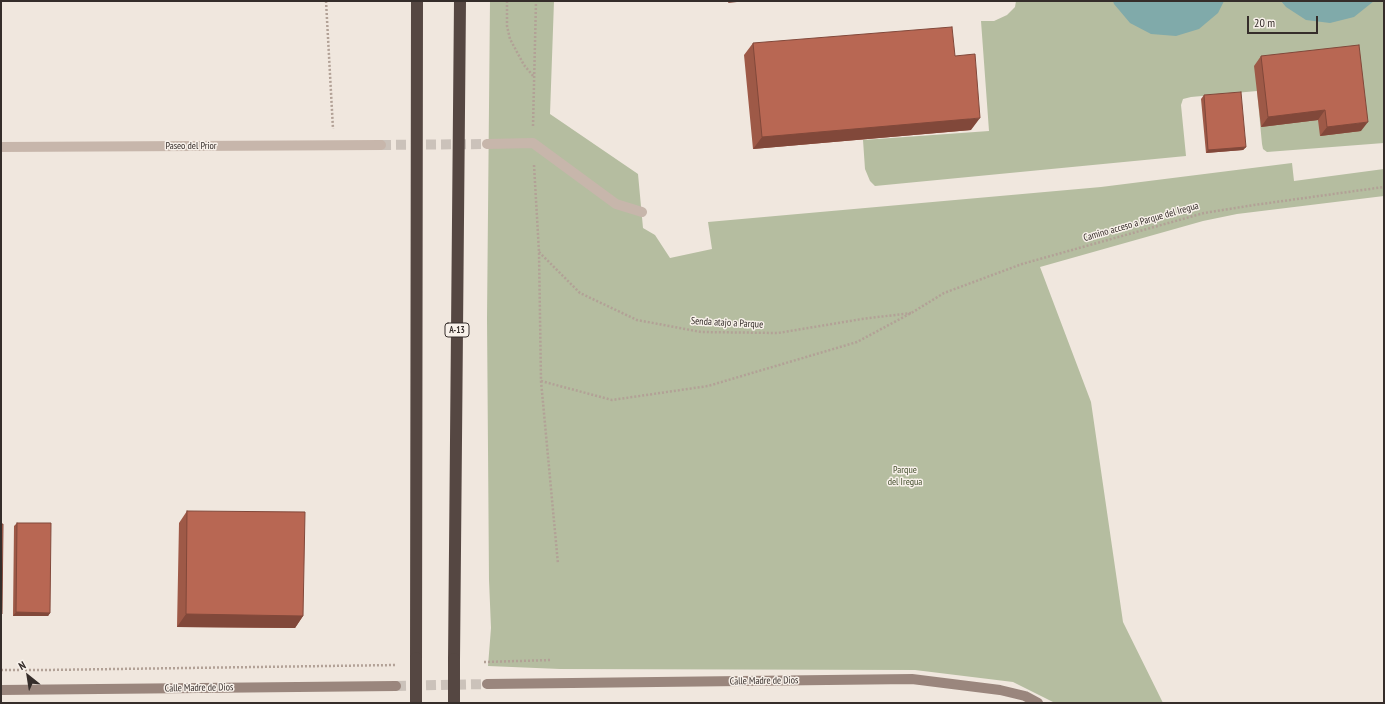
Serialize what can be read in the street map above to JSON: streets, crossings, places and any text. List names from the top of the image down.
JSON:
{
  "streets": {
    "highway": ["A-13"],
    "main road": ["Calle Madre de Dios"],
    "street": ["Paseo del Prior"],
    "path": ["Camino acceso a Parque del Iregua", "Senda atajo a Parque"]
  },
  "crossings": [
    ["Camino acceso a Parque del Iregua", "Senda atajo a Parque"]
  ],
  "parks": ["Parque del Iregua"],
  "scale_bar": "20 m",
  "north": "top left"
}
